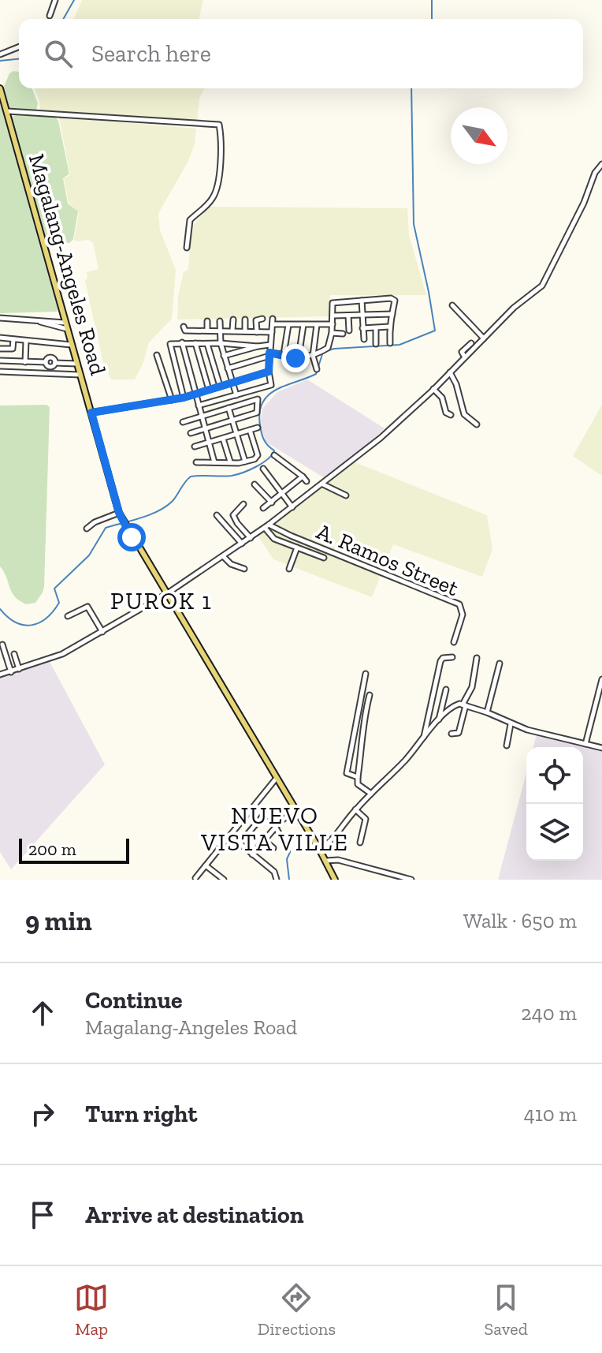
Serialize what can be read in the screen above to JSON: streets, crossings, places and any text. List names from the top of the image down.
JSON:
{
  "streets": {
    "main road": ["Magalang-Angeles Road"],
    "street": ["A. Ramos Street"]
  },
  "districts": ["PUROK 1", "NUEVO VISTA VILLE"],
  "scale_bar": "200 m",
  "north": "bottom right",
  "page": {
    "search": "Search here",
    "scale": "200 m",
    "heading": ["9 min", "Walk · 650 m"],
    "list": [
      ["Continue", "Magalang-Angeles Road", "240 m"],
      ["Turn right", "410 m"],
      "Arrive at destination"
    ],
    "nav": ["Map", "Directions", "Saved"]
  }
}
